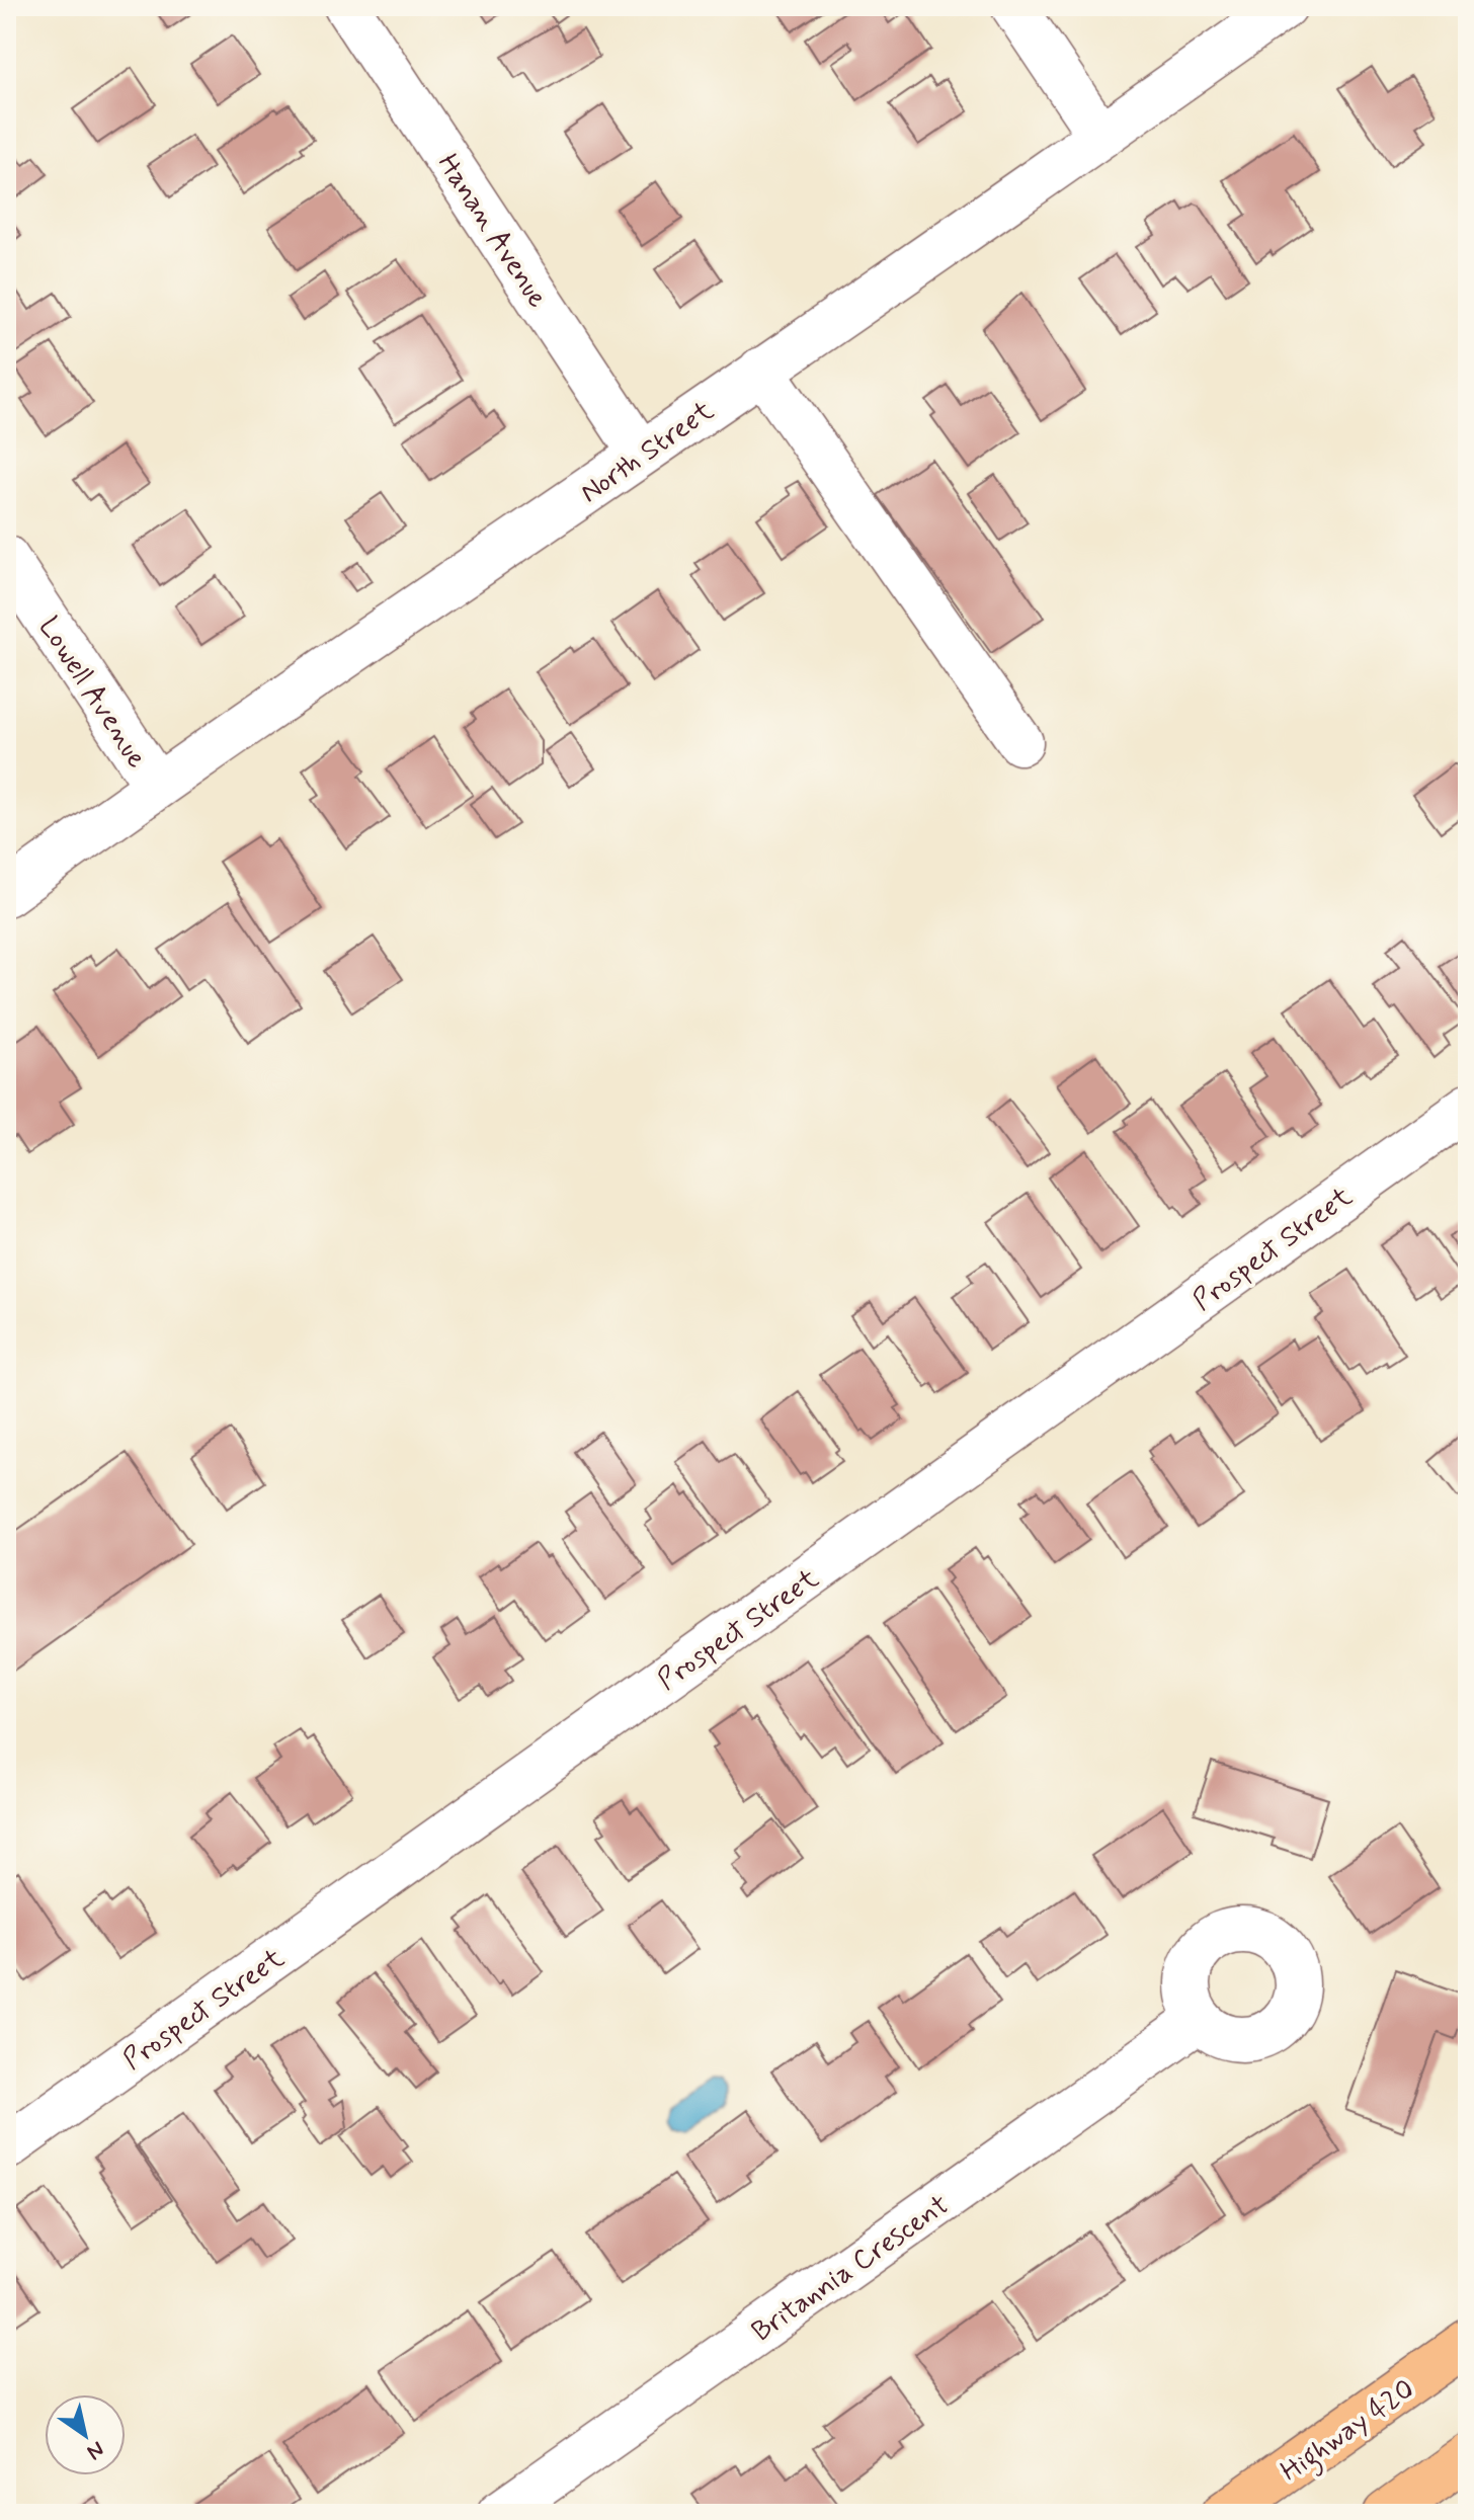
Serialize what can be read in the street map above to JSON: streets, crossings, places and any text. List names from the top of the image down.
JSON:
{
  "streets": {
    "highway": ["Highway 420"],
    "street": [
      "Hanan Avenue",
      "North Street",
      "Lowell Avenue",
      "Prospect Street",
      "Britannia Crescent"
    ]
  },
  "crossings": [
    ["Hanan Avenue", "North Street"],
    ["North Street", "Lowell Avenue"]
  ],
  "north": "bottom right"
}
